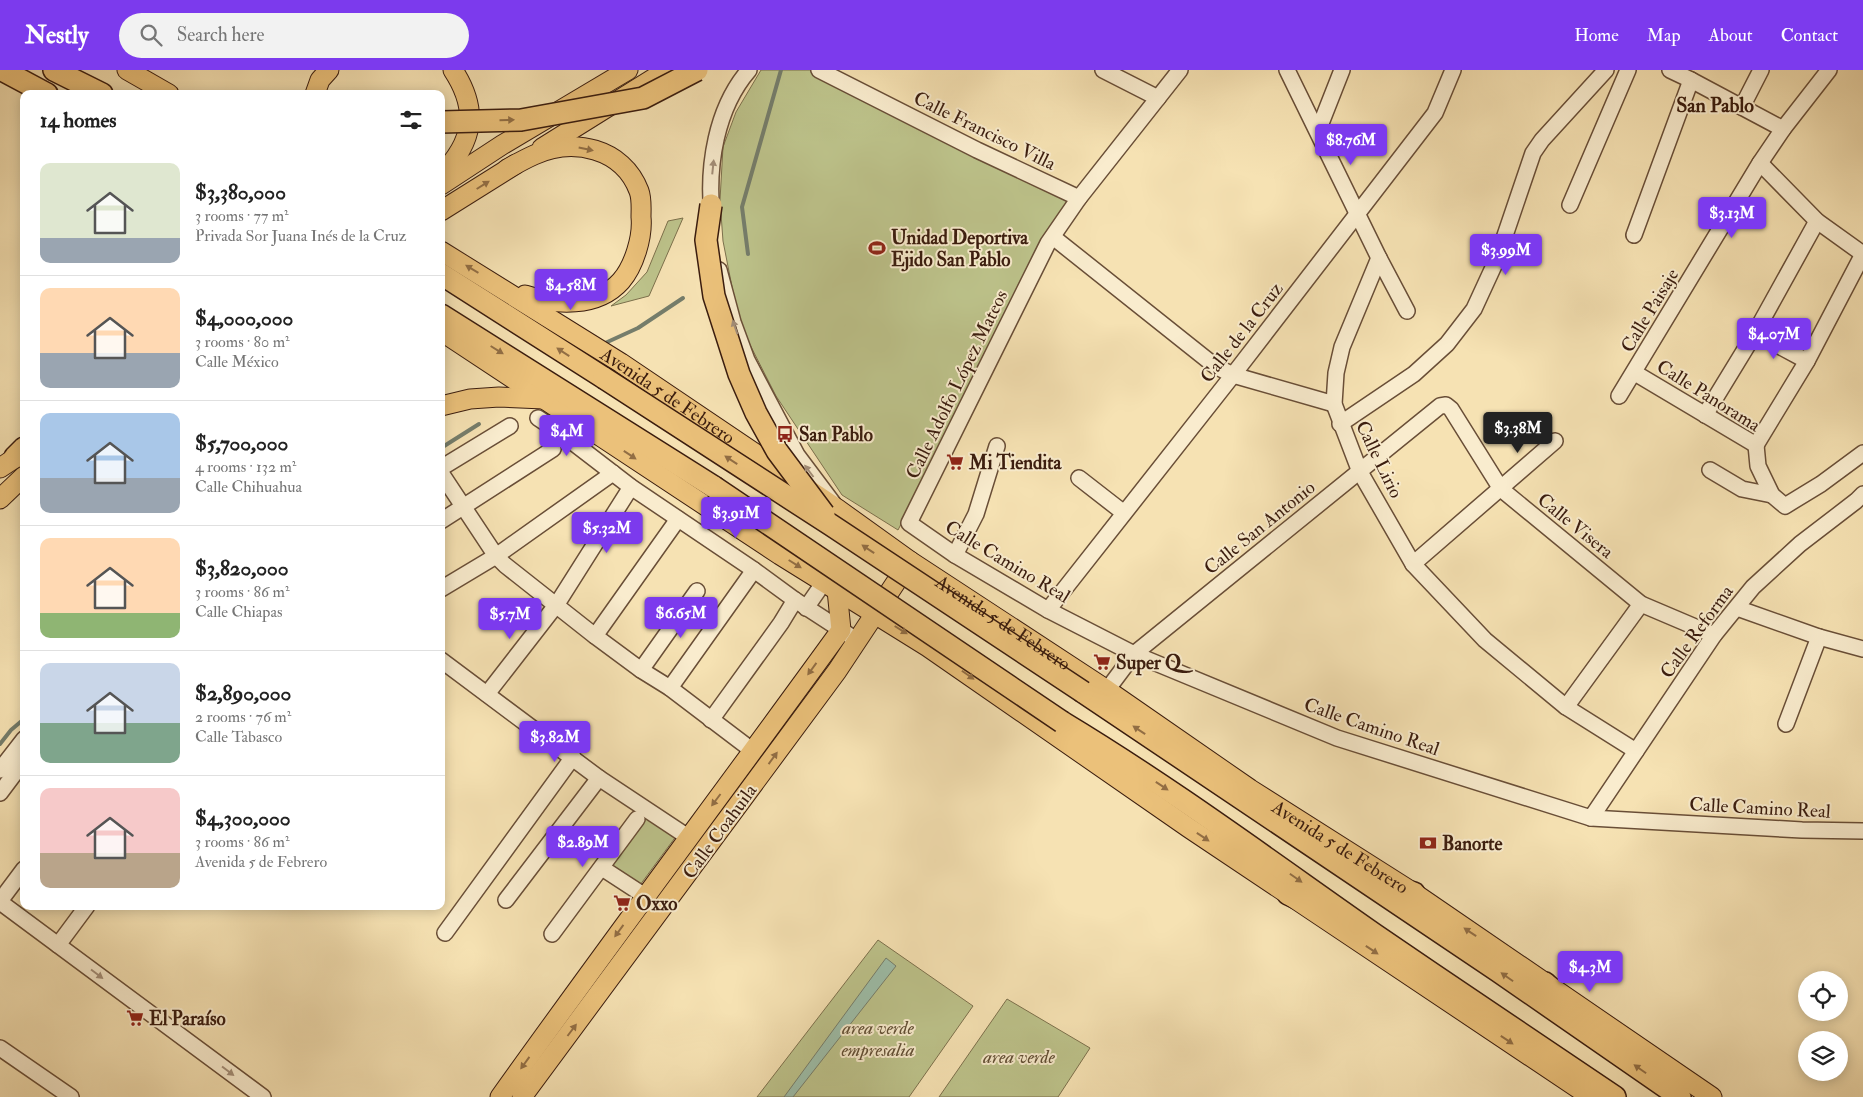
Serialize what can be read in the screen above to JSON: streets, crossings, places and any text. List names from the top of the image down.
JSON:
{
  "streets": {
    "highway": ["Avenida 5 de Febrero"],
    "main road": ["Calle Coahuila"],
    "street": [
      "Calle Francisco Villa",
      "Calle Paisaje",
      "Calle de la Cruz",
      "Calle Adolfo López Mateos",
      "Calle Panorama",
      "Calle Lirio",
      "Calle Visera",
      "Calle San Antonio",
      "Calle Camino Real",
      "Calle Reforma"
    ]
  },
  "crossings": [
    ["Calle Francisco Villa", "Calle Adolfo López Mateos"],
    ["Calle Paisaje", "Calle Panorama"],
    ["Calle de la Cruz", "Calle Camino Real"],
    ["Calle Adolfo López Mateos", "Calle Camino Real"],
    ["Avenida 5 de Febrero", "Calle San Antonio"],
    ["Avenida 5 de Febrero", "Calle Coahuila"],
    ["Calle Lirio", "Calle San Antonio"],
    ["Calle Lirio", "Calle Reforma"],
    ["Calle Visera", "Calle San Antonio"],
    ["Calle Visera", "Calle Reforma"],
    ["Calle San Antonio", "Calle Camino Real"],
    ["Calle Camino Real", "Calle Reforma"]
  ],
  "districts": ["San Pablo"],
  "parks": ["area verde empresalia", "area verde"],
  "places": {
    "sports": ["Unidad Deportiva Ejido San Pablo"],
    "bus stop": ["San Pablo"],
    "supermarket": [
      "Mi Tiendita",
      "Super Q",
      "Oxxo",
      "El Paraíso"
    ],
    "bank": ["Banorte"]
  },
  "page": {
    "header": "Nestly",
    "search": "Search here",
    "nav": [
      "Home",
      "Map",
      "About",
      "Contact"
    ],
    "heading": "14 homes",
    "price": [
      "$8.76M",
      "$3.13M",
      "$3.99M",
      "$4.58M",
      "$4.07M",
      "$3.38M",
      "$4M",
      "$3.91M",
      "$5.32M",
      "$6.65M",
      "$5.7M",
      "$3.82M",
      "$2.89M",
      "$4.3M"
    ],
    "list": [
      {
        "name": "$3,380,000",
        "note": "3 rooms · 77 m² · Privada Sor Juana Inés de la Cruz"
      },
      {
        "name": "$4,000,000",
        "note": "3 rooms · 80 m² · Calle México"
      },
      {
        "name": "$5,700,000",
        "note": "4 rooms · 132 m² · Calle Chihuahua"
      },
      {
        "name": "$3,820,000",
        "note": "3 rooms · 86 m² · Calle Chiapas"
      },
      {
        "name": "$2,890,000",
        "note": "2 rooms · 76 m² · Calle Tabasco"
      },
      {
        "name": "$4,300,000",
        "note": "3 rooms · 86 m² · Avenida 5 de Febrero"
      }
    ]
  }
}
